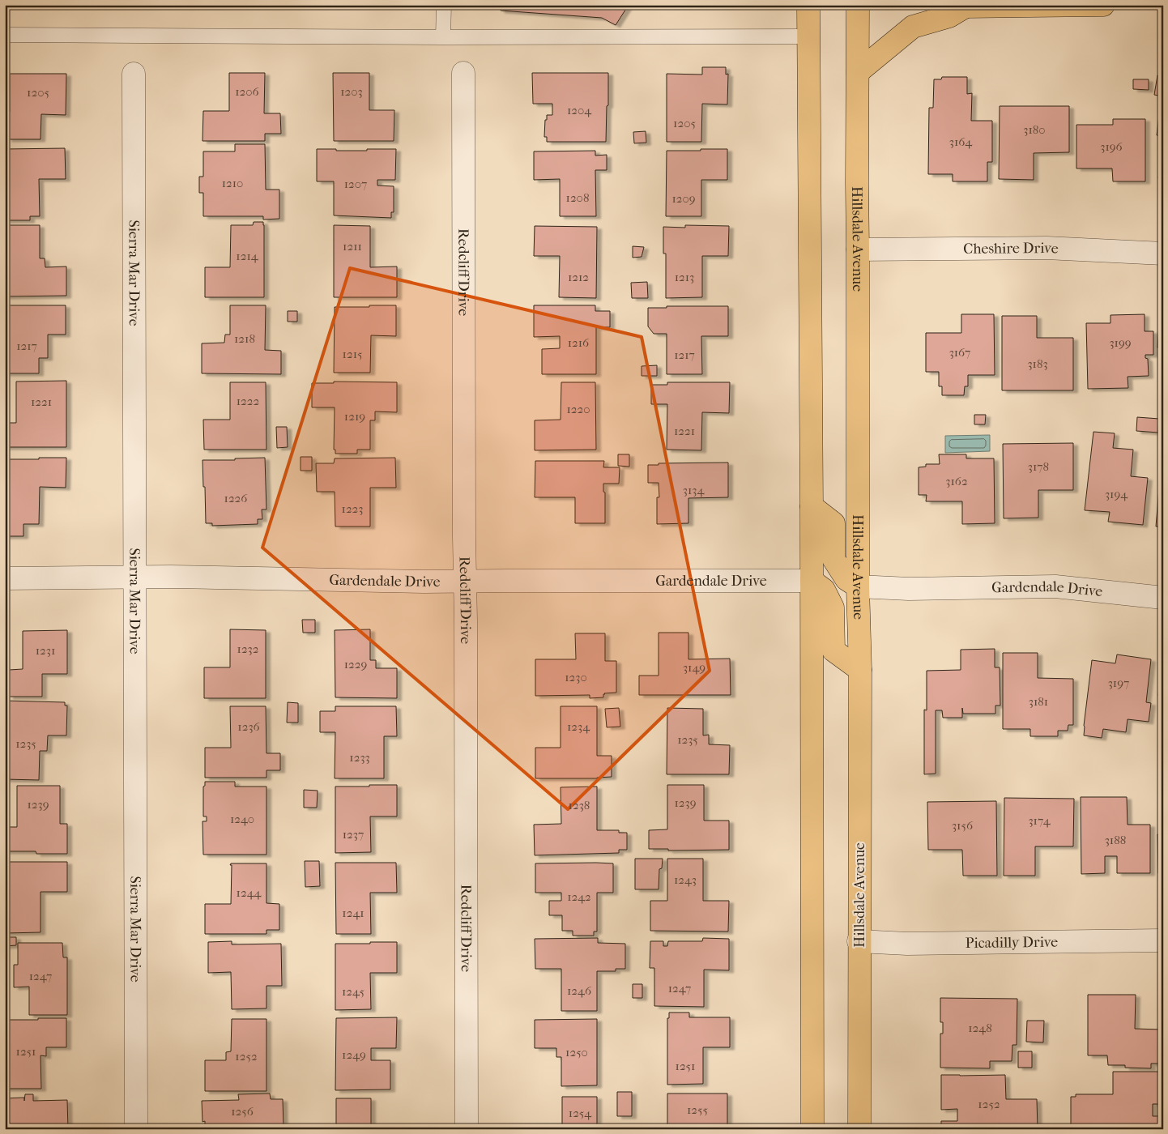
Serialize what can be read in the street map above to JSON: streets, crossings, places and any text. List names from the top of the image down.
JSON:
{
  "streets": {
    "main road": ["Hillsdale Avenue"],
    "street": [
      "Cheshire Drive",
      "Sierra Mar Drive",
      "Redcliff Drive",
      "Gardendale Drive",
      "Picadilly Drive"
    ]
  },
  "crossings": [
    ["Hillsdale Avenue", "Cheshire Drive"],
    ["Hillsdale Avenue", "Gardendale Drive"],
    ["Hillsdale Avenue", "Picadilly Drive"],
    ["Sierra Mar Drive", "Gardendale Drive"],
    ["Redcliff Drive", "Gardendale Drive"]
  ],
  "house_numbers": [
    "1206",
    "1203",
    "1205",
    "1204",
    "1205",
    "3180",
    "3164",
    "3196",
    "1210",
    "1207",
    "1208",
    "1209",
    "1211",
    "1214",
    "1212",
    "1213",
    "1218",
    "1216",
    "3199",
    "1217",
    "3167",
    "1215",
    "1217",
    "3183",
    "1222",
    "1221",
    "1220",
    "1219",
    "1221",
    "3178",
    "3162",
    "3134",
    "3194",
    "1226",
    "1223",
    "1232",
    "1231",
    "1229",
    "3149",
    "1230",
    "3197",
    "3181",
    "1236",
    "1234",
    "1235",
    "1235",
    "1233",
    "1239",
    "1239",
    "1238",
    "1240",
    "3174",
    "3156",
    "1237",
    "3188",
    "1243",
    "1244",
    "1242",
    "1241",
    "1247",
    "1247",
    "1246",
    "1245",
    "1248",
    "1251",
    "1250",
    "1249",
    "1252",
    "1251",
    "1252",
    "1255",
    "1256",
    "1254"
  ]
}
